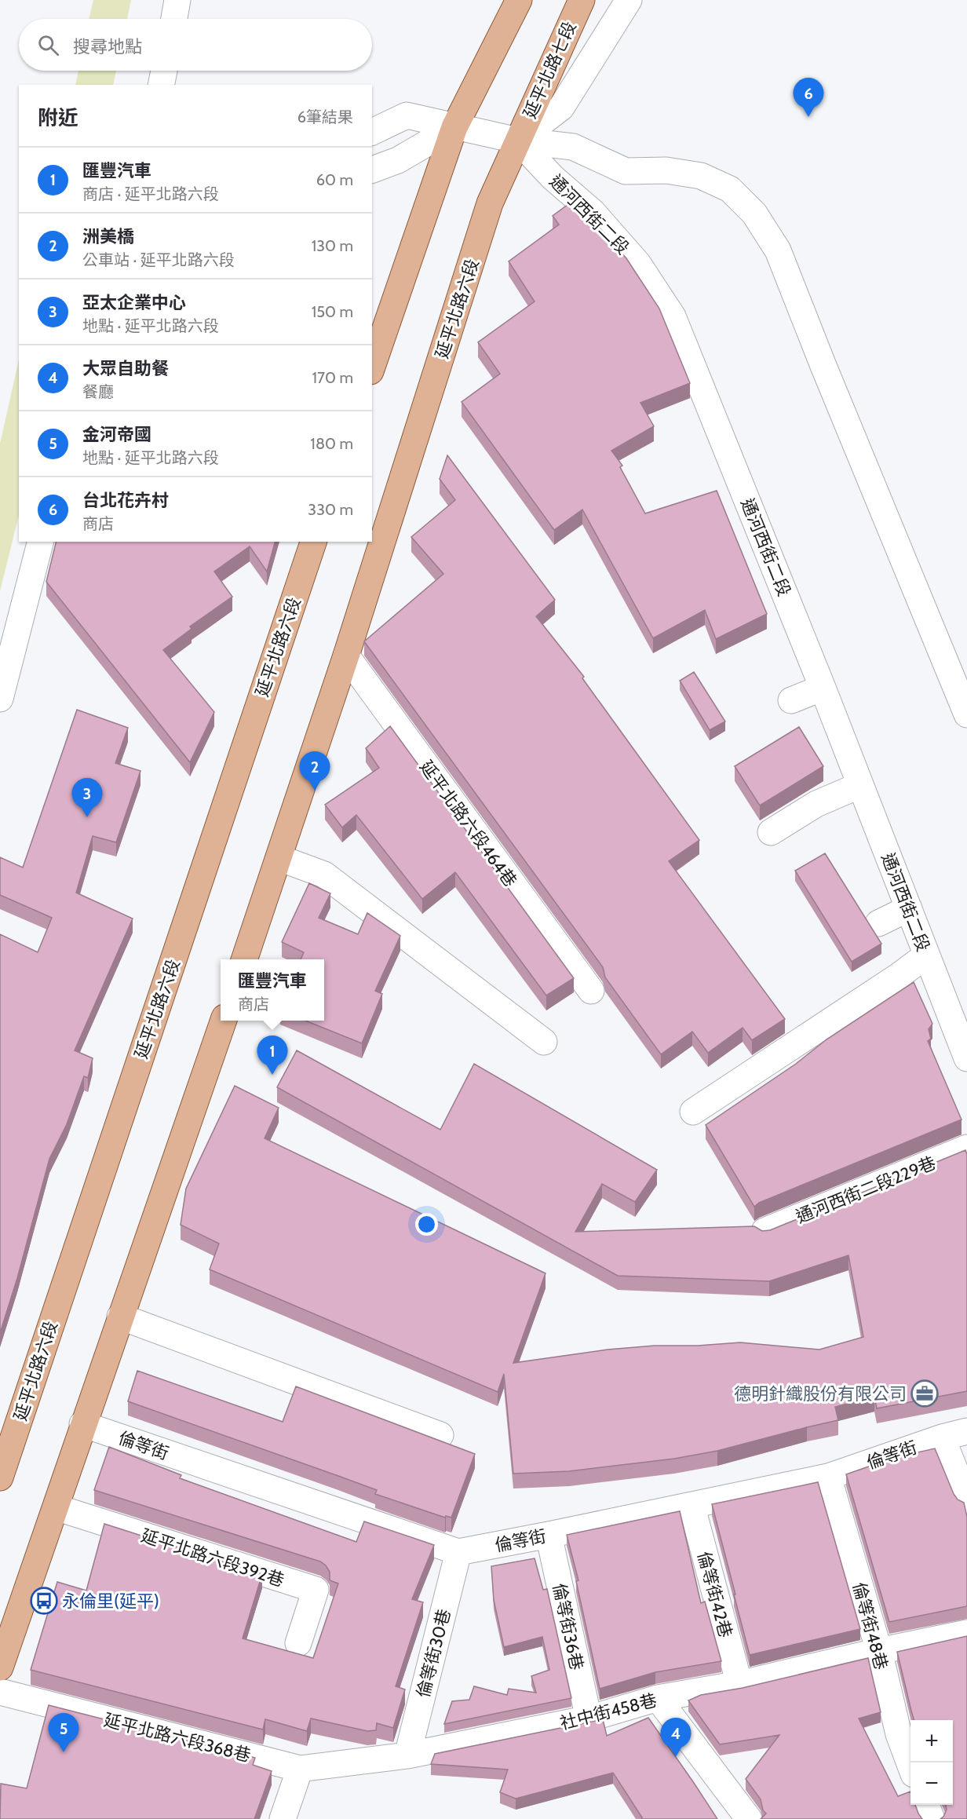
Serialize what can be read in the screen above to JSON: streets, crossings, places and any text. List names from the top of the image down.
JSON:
{
  "streets": {
    "main road": ["延平北路七段", "延平北路六段"],
    "street": [
      "通河西街二段",
      "延平北路六段464巷",
      "通河西街二段229巷",
      "倫等街",
      "延平北路六段392巷",
      "倫等街42巷",
      "倫等街48巷",
      "倫等街36巷",
      "倫等街30巷",
      "社中街458巷",
      "延平北路六段368巷"
    ]
  },
  "crossings": [
    ["延平北路七段", "通河西街二段"],
    ["延平北路七段", "延平北路六段"],
    ["通河西街二段", "延平北路六段"],
    ["延平北路六段", "延平北路六段464巷"],
    ["倫等街", "倫等街42巷"],
    ["倫等街", "倫等街48巷"],
    ["倫等街", "倫等街36巷"],
    ["倫等街", "倫等街30巷"],
    ["倫等街42巷", "社中街458巷"],
    ["倫等街48巷", "社中街458巷"],
    ["倫等街36巷", "社中街458巷"],
    ["倫等街30巷", "社中街458巷"],
    ["社中街458巷", "延平北路六段368巷"]
  ],
  "places": {
    "office": ["德明針織股份有限公司"],
    "bus stop": ["永倫里(延平)"]
  },
  "page": {
    "search": "搜尋地點",
    "pins": [
      "6",
      "2",
      "3",
      "1",
      "5",
      "4"
    ],
    "heading": ["附近", "6筆結果"],
    "list": [
      {
        "mark": "1",
        "name": "匯豐汽車",
        "note": "商店 · 延平北路六段",
        "value": "60 m"
      },
      {
        "mark": "2",
        "name": "洲美橋",
        "note": "公車站 · 延平北路六段",
        "value": "130 m"
      },
      {
        "mark": "3",
        "name": "亞太企業中心",
        "note": "地點 · 延平北路六段",
        "value": "150 m"
      },
      {
        "mark": "4",
        "name": "大眾自助餐",
        "note": "餐廳",
        "value": "170 m"
      },
      {
        "mark": "5",
        "name": "金河帝國",
        "note": "地點 · 延平北路六段",
        "value": "180 m"
      },
      {
        "mark": "6",
        "name": "台北花卉村",
        "note": "商店",
        "value": "330 m"
      }
    ],
    "popup": ["匯豐汽車", "商店"],
    "map_buttons": ["+", "−"]
  }
}
